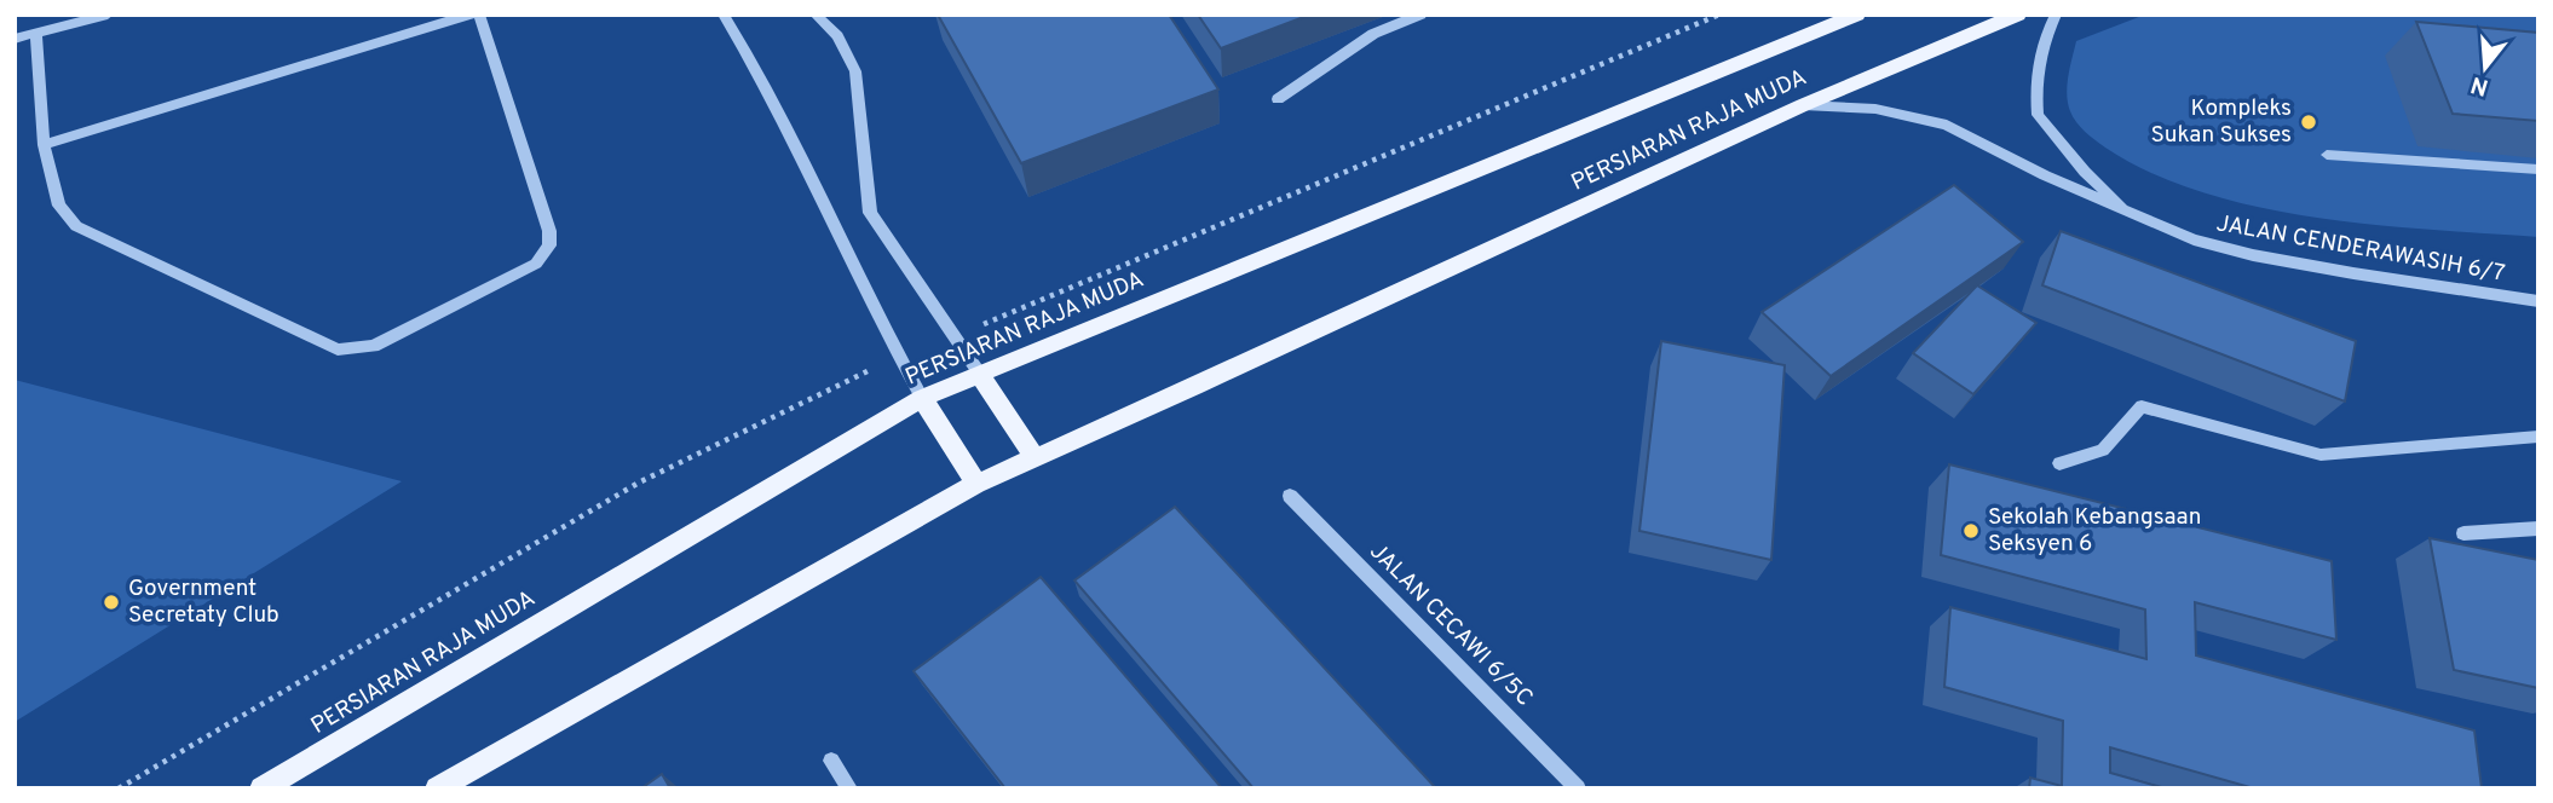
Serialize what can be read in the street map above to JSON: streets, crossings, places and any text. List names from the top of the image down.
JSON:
{
  "streets": {
    "main road": ["PERSIARAN RAJA MUDA"],
    "street": ["JALAN CENDERAWASIH 6/7", "JALAN CECAWI 6/5C"]
  },
  "crossings": [
    ["PERSIARAN RAJA MUDA", "JALAN CENDERAWASIH 6/7"]
  ],
  "places": ["Kompleks Sukan Sukses", "Sekolah Kebangsaan Seksyen 6", "Government Secretaty Club"],
  "north": "bottom"
}
